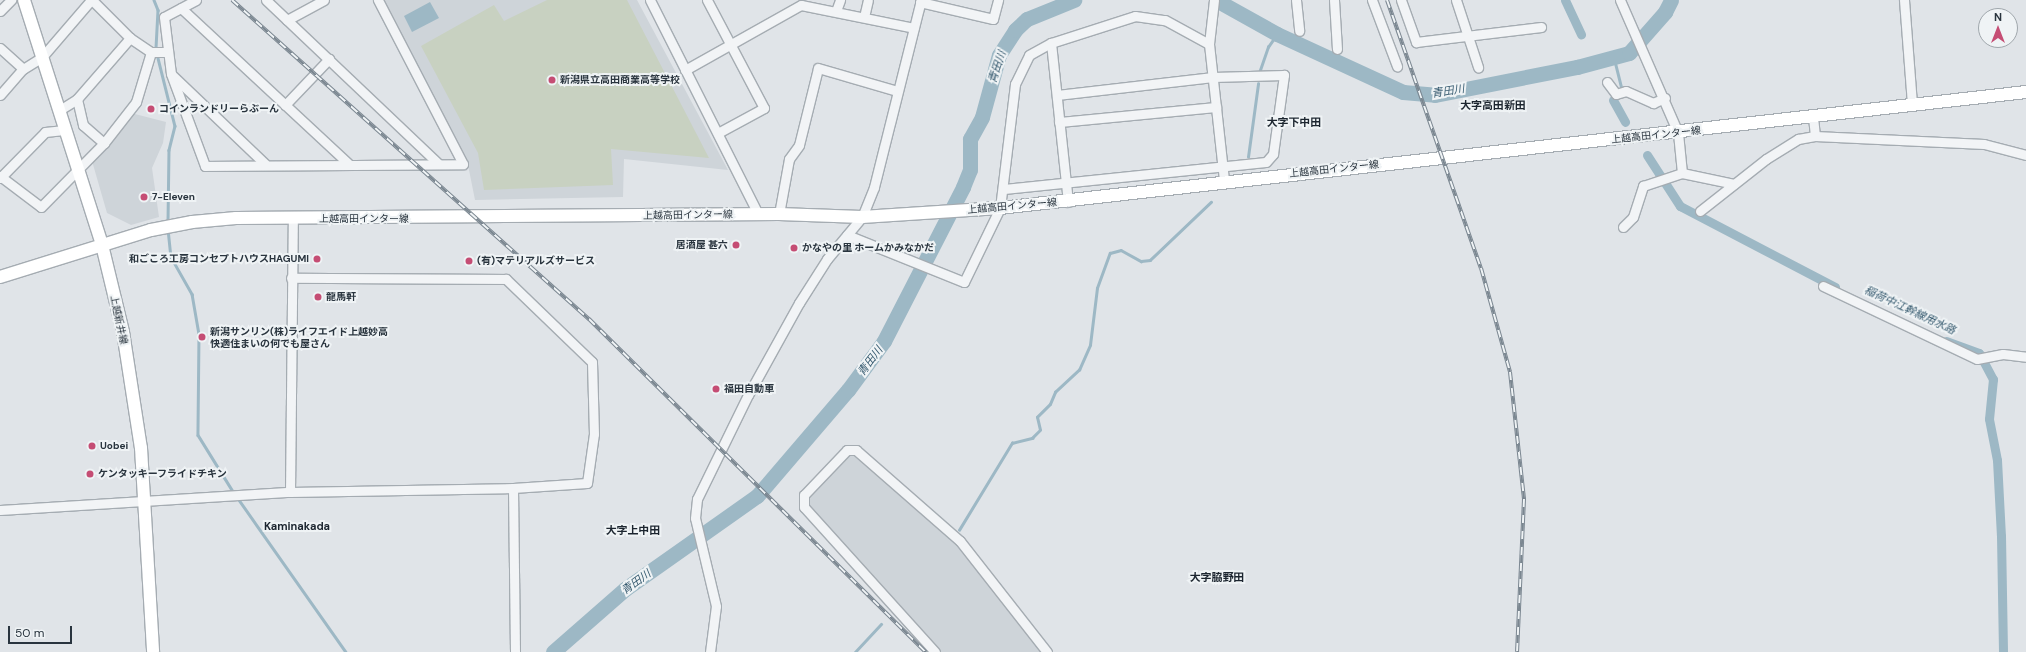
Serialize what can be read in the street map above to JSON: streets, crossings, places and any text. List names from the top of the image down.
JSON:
{
  "streets": {
    "main road": ["上越高田インター線", "上越新井線"]
  },
  "crossings": [
    ["上越高田インター線", "上越新井線"]
  ],
  "districts": [
    "大字高田新田",
    "大字下中田",
    "Kaminakada",
    "大字上中田",
    "大字脇野田"
  ],
  "water": ["青田川", "稲荷中江幹線用水路"],
  "places": [
    "新潟県立高田商業高等学校",
    "コインランドリーらぶーん",
    "7-Eleven",
    "居酒屋 甚六",
    "かなやの里 ホームかみなかだ",
    "和ごころ工房コンセプトハウスHAGUMI",
    "(有)マテリアルズサービス",
    "龍馬軒",
    "新潟サンリン(株)ライフエイド上越妙高 快適住まいの何でも屋さん",
    "福田自動車",
    "Uobei",
    "ケンタッキーフライドチキン"
  ],
  "scale_bar": "50 m",
  "north": "top"
}
